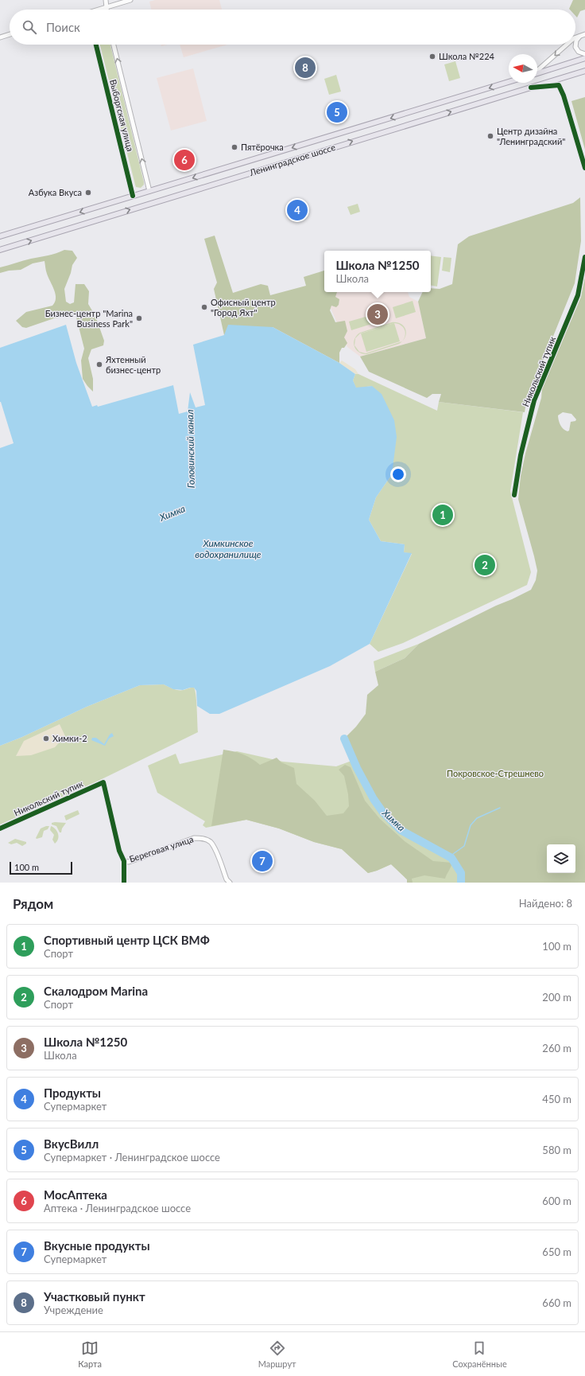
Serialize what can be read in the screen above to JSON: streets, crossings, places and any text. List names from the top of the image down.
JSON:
{
  "streets": {
    "main road": ["Ленинградское шоссе"],
    "street": ["Выборгская улица", "Никольский тупик", "Береговая улица"]
  },
  "crossings": [
    ["Выборгская улица", "Ленинградское шоссе"],
    ["Никольский тупик", "Береговая улица"]
  ],
  "water": ["Головинский канал", "Химка", "Химкинское водохранилище"],
  "parks": ["Покровское-Стрешнево"],
  "places": [
    "Школа №224",
    "Центр дизайна \"Ленинградский\"",
    "Пятёрочка",
    "Азбука Вкуса",
    "Офисный центр \"Город Яхт\"",
    "Бизнес-центр \"Marina Business Park\"",
    "Яхтенный бизнес-центр",
    "Химки-2"
  ],
  "scale_bar": "100 m",
  "north": "left",
  "page": {
    "search": "Поиск",
    "pins": [
      "8",
      "5",
      "6",
      "4",
      "3",
      "1",
      "2",
      "7"
    ],
    "popup": ["Школа №1250", "Школа"],
    "scale": "100 m",
    "heading": ["Рядом", "Найдено: 8"],
    "list": [
      {
        "mark": "1",
        "name": "Спортивный центр ЦСК ВМФ",
        "note": "Спорт",
        "value": "100 m"
      },
      {
        "mark": "2",
        "name": "Скалодром Marina",
        "note": "Спорт",
        "value": "200 m"
      },
      {
        "mark": "3",
        "name": "Школа №1250",
        "note": "Школа",
        "value": "260 m"
      },
      {
        "mark": "4",
        "name": "Продукты",
        "note": "Супермаркет",
        "value": "450 m"
      },
      {
        "mark": "5",
        "name": "ВкусВилл",
        "note": "Супермаркет · Ленинградское шоссе",
        "value": "580 m"
      },
      {
        "mark": "6",
        "name": "МосАптека",
        "note": "Аптека · Ленинградское шоссе",
        "value": "600 m"
      },
      {
        "mark": "7",
        "name": "Вкусные продукты",
        "note": "Супермаркет",
        "value": "650 m"
      },
      {
        "mark": "8",
        "name": "Участковый пункт",
        "note": "Учреждение",
        "value": "660 m"
      }
    ],
    "nav": ["Карта", "Маршрут", "Сохранённые"]
  }
}
